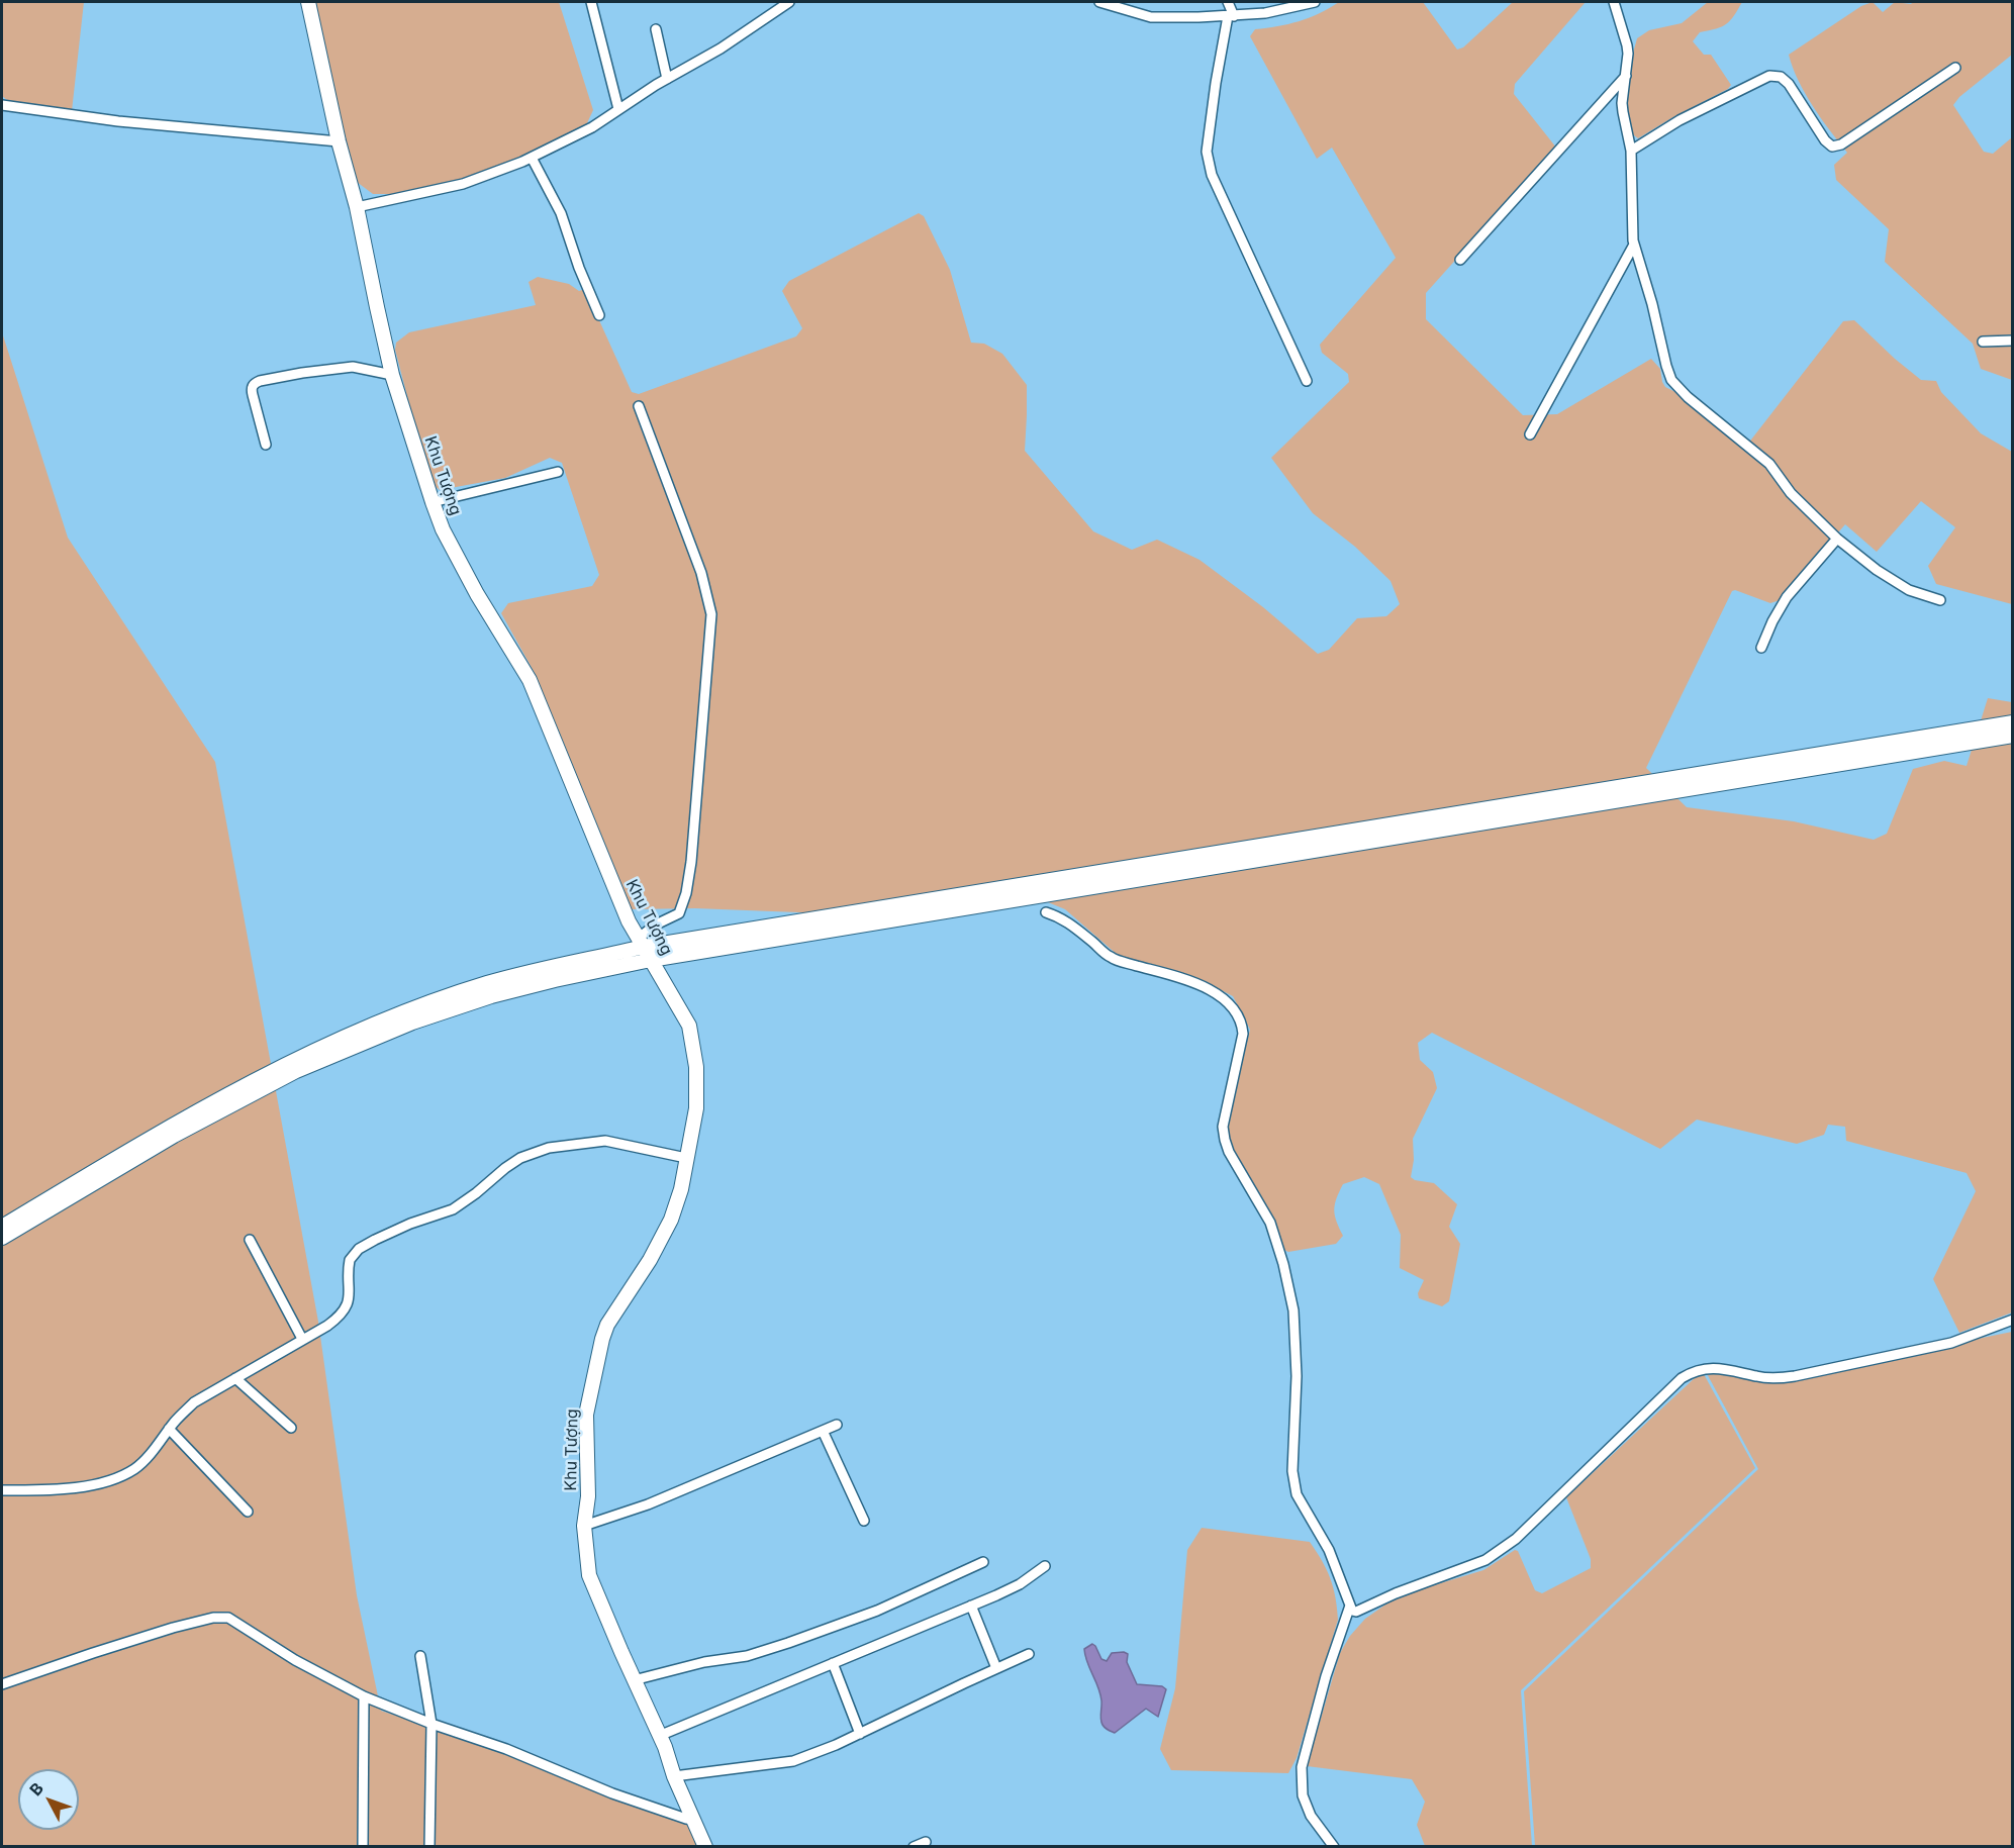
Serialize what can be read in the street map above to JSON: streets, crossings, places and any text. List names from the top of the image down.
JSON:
{
  "streets": {
    "main road": ["Khu Tượng"]
  },
  "north": "top left"
}
